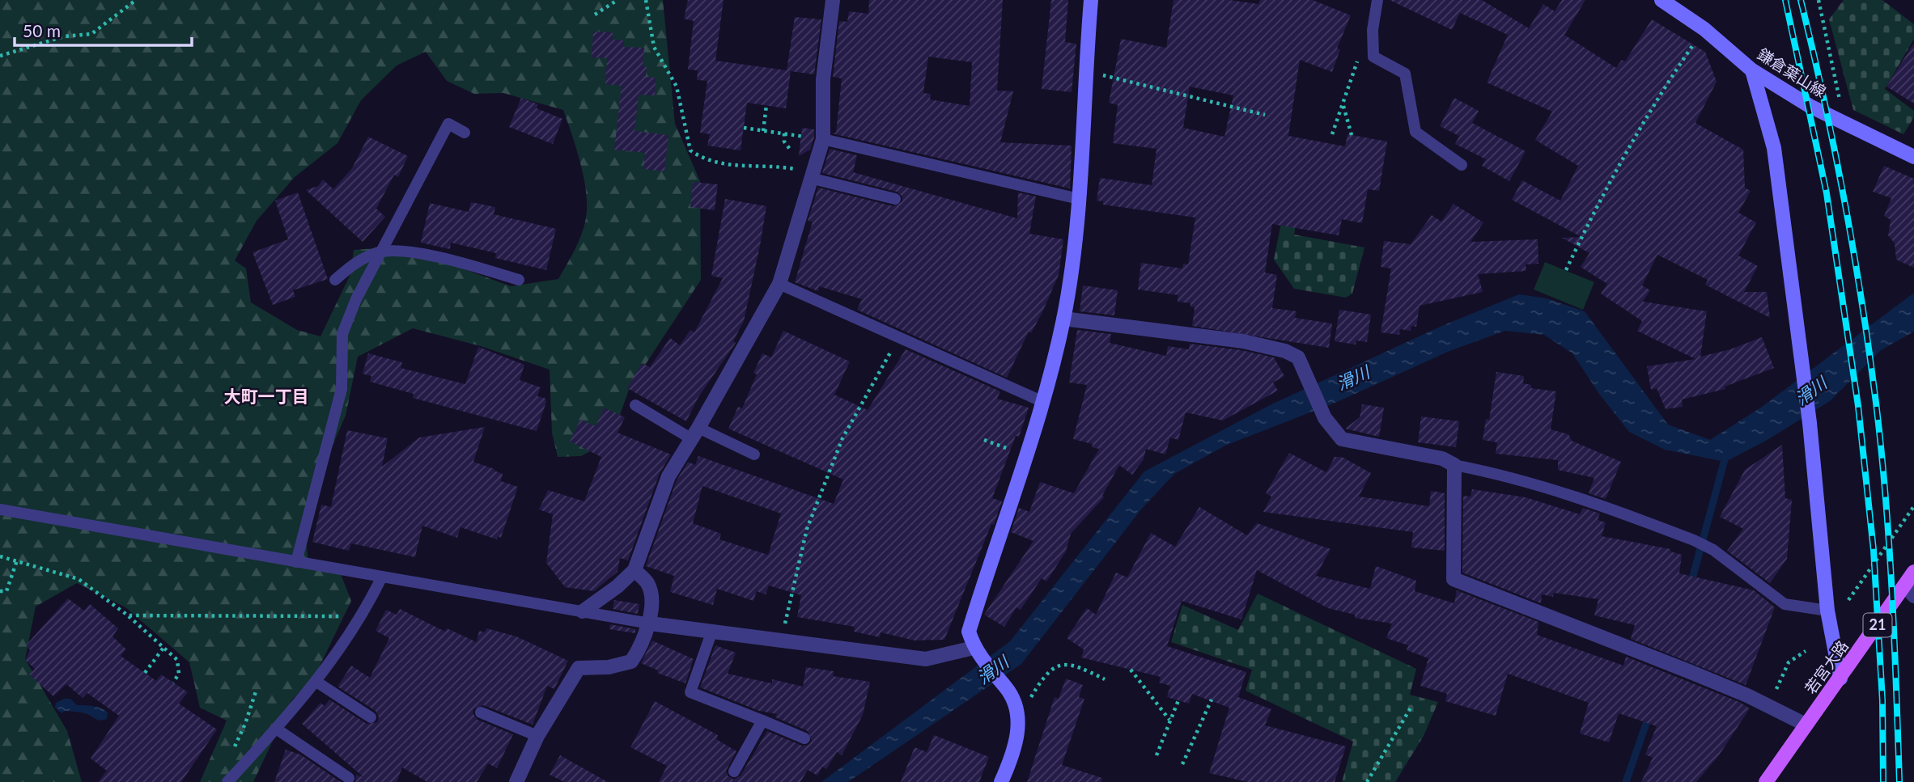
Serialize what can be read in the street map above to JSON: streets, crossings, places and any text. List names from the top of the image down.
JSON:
{
  "streets": {
    "main road": ["21", "若宮大路"],
    "street": ["鎌倉葉山線"]
  },
  "districts": ["大町一丁目"],
  "water": ["滑川"],
  "scale_bar": "50 m"
}
